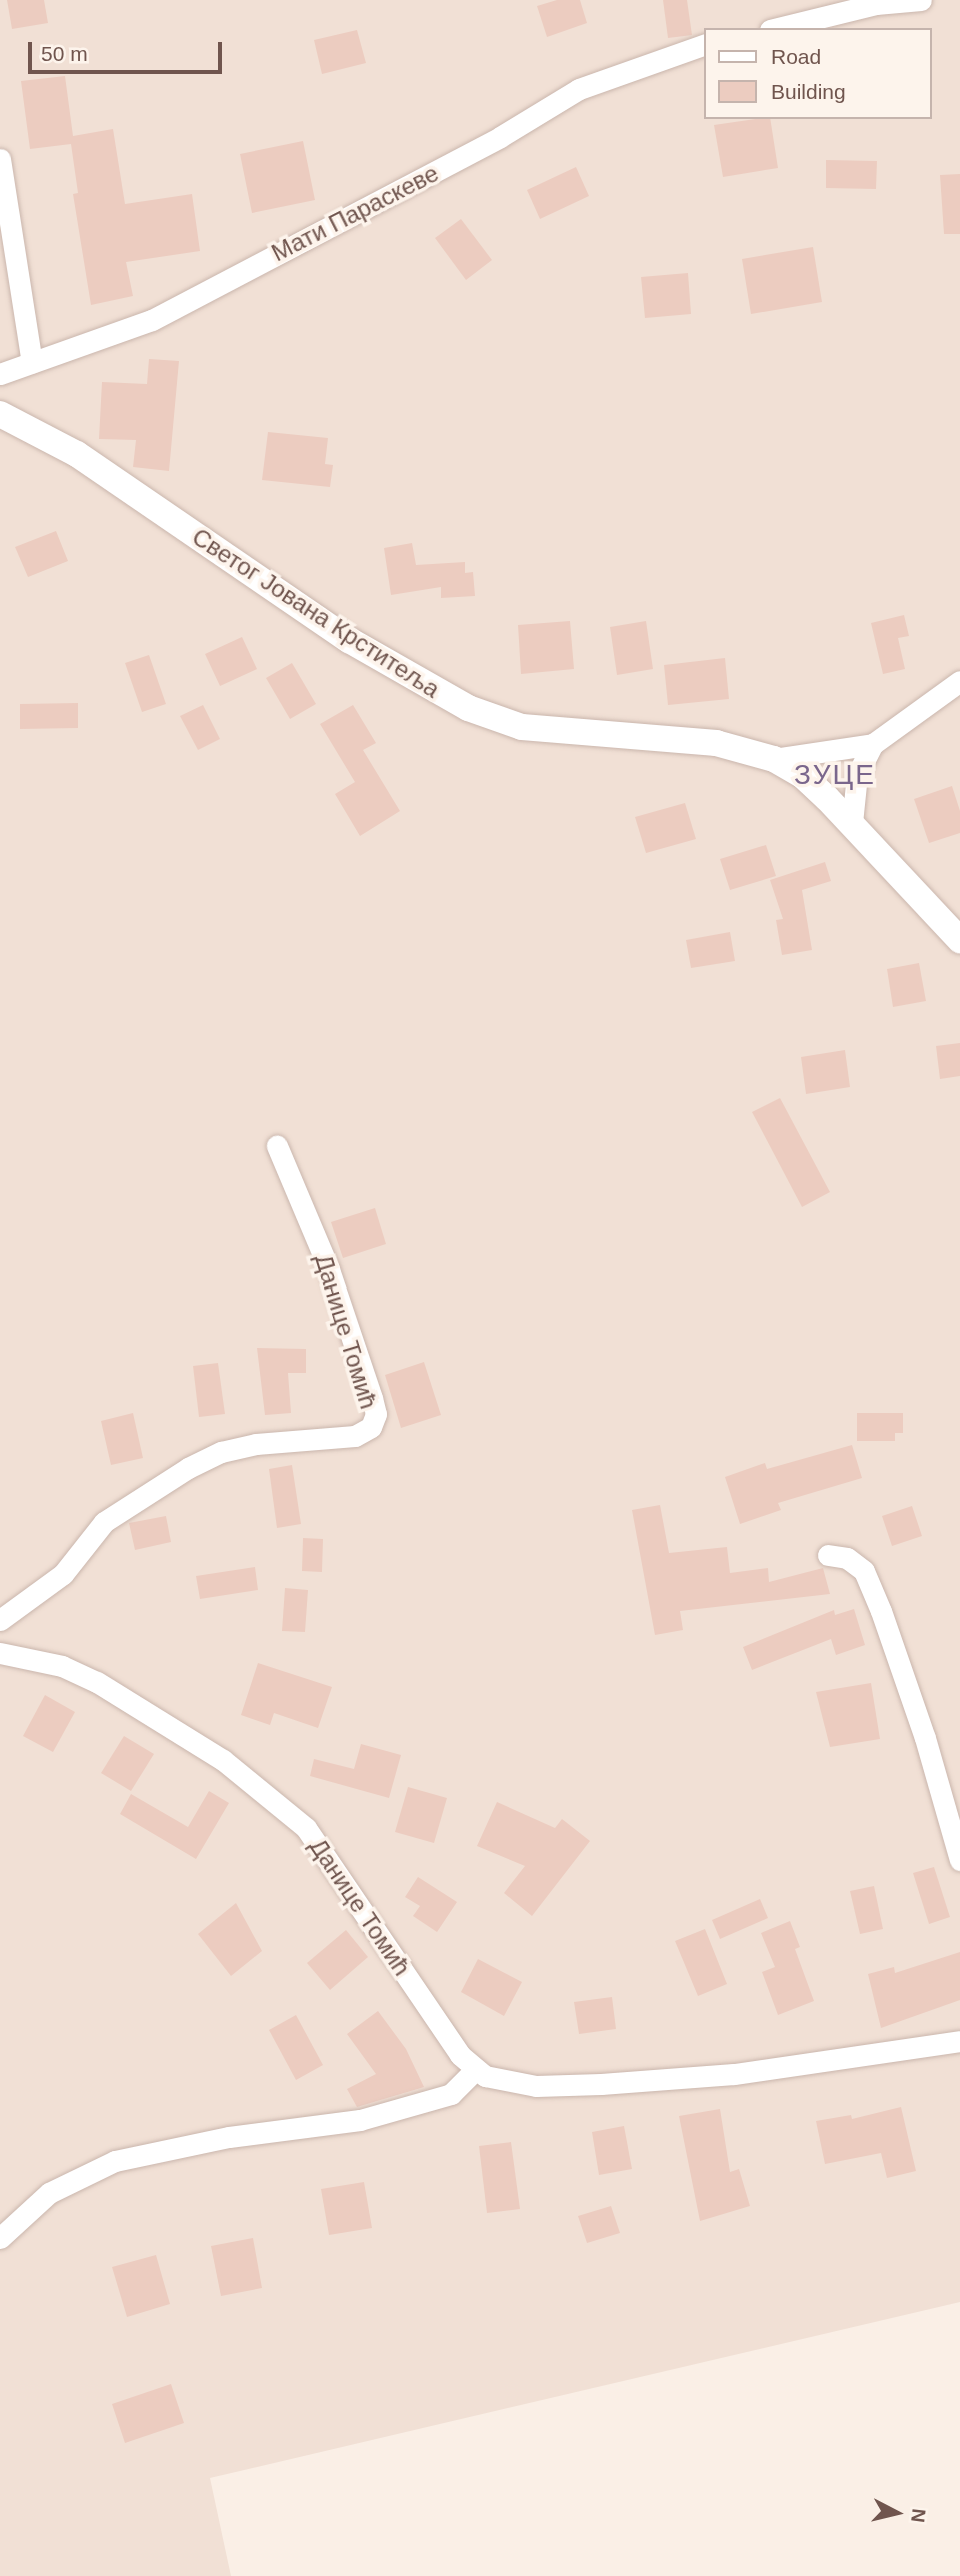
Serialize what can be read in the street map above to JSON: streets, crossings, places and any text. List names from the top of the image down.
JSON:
{
  "streets": {
    "street": ["Мати Параскеве", "Светог Јована Крститеља", "Данице Томић"]
  },
  "districts": ["ЗУЦЕ"],
  "legend": ["Road", "Building"],
  "scale_bar": "50 m",
  "north": "right"
}
